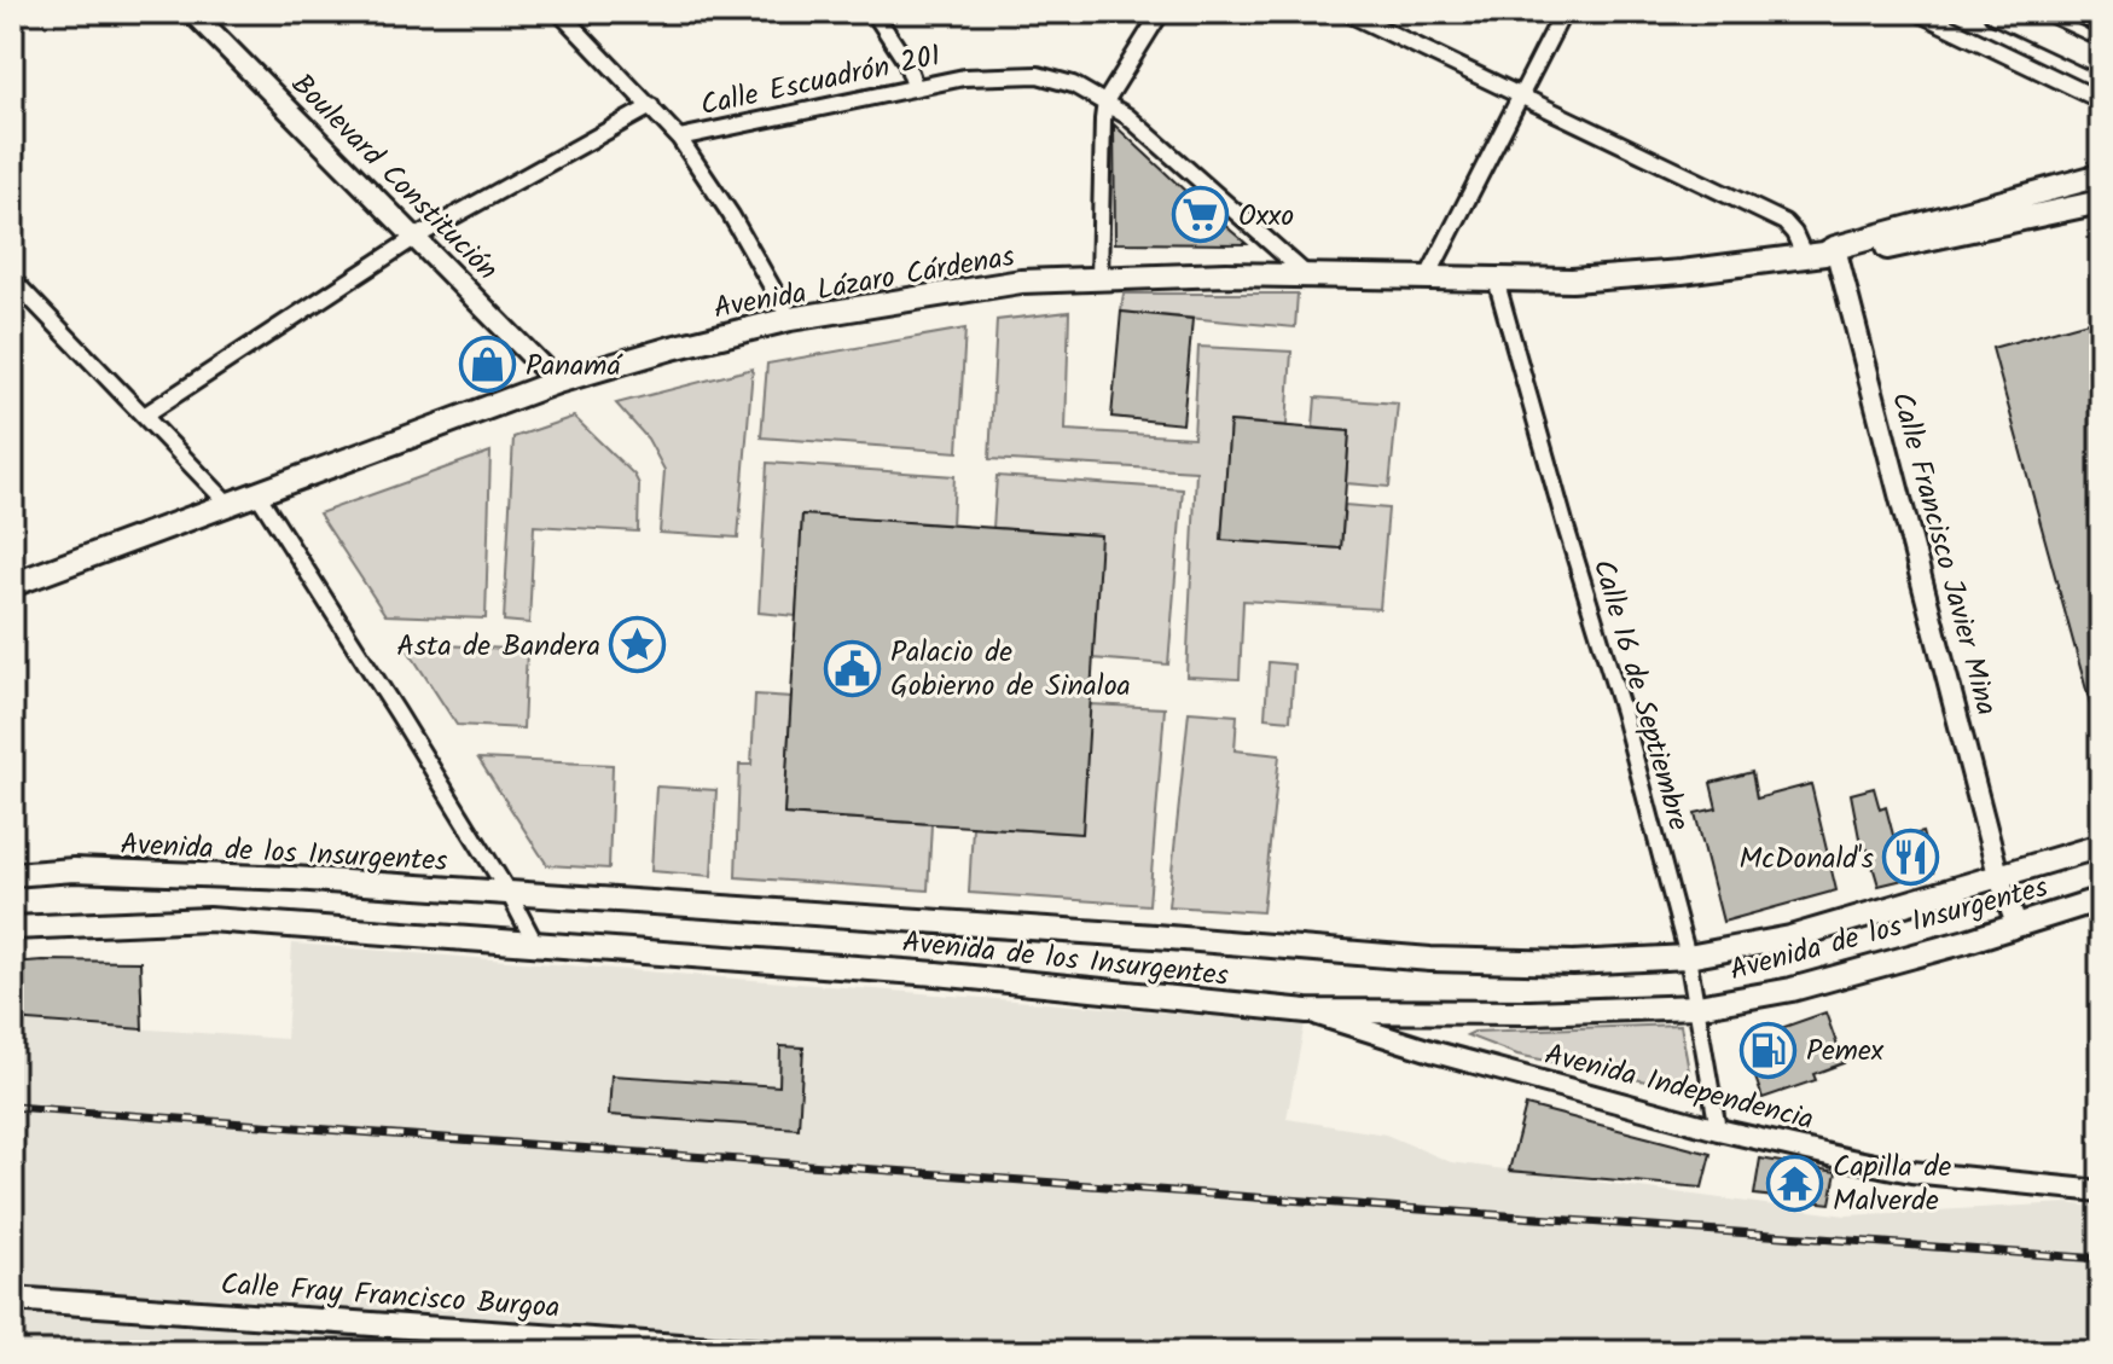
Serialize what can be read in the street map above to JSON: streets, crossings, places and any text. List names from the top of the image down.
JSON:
{
  "streets": {
    "main road": ["Avenida Lázaro Cárdenas", "Avenida de los Insurgentes", "Calle Fray Francisco Burgoa"],
    "street": [
      "Calle Escuadrón 201",
      "Boulevard Constitución",
      "Calle Francisco Javier Mina",
      "Calle 16 de Septiembre",
      "Avenida Independencia"
    ]
  },
  "crossings": [
    ["Calle Escuadrón 201", "Avenida Lázaro Cárdenas"],
    ["Boulevard Constitución", "Avenida Lázaro Cárdenas"],
    ["Avenida Lázaro Cárdenas", "Calle Francisco Javier Mina"],
    ["Avenida Lázaro Cárdenas", "Calle 16 de Septiembre"],
    ["Calle Francisco Javier Mina", "Avenida de los Insurgentes"],
    ["Calle 16 de Septiembre", "Avenida de los Insurgentes"],
    ["Calle 16 de Septiembre", "Avenida Independencia"],
    ["Avenida de los Insurgentes", "Avenida Independencia"]
  ],
  "places": {
    "supermarket": ["Oxxo"],
    "shop": ["Panamá"],
    "place": ["Asta de Bandera"],
    "public building": ["Palacio de Gobierno de Sinaloa"],
    "restaurant": ["McDonald's"],
    "fuel station": ["Pemex"],
    "temple": ["Capilla de Malverde"]
  }
}
